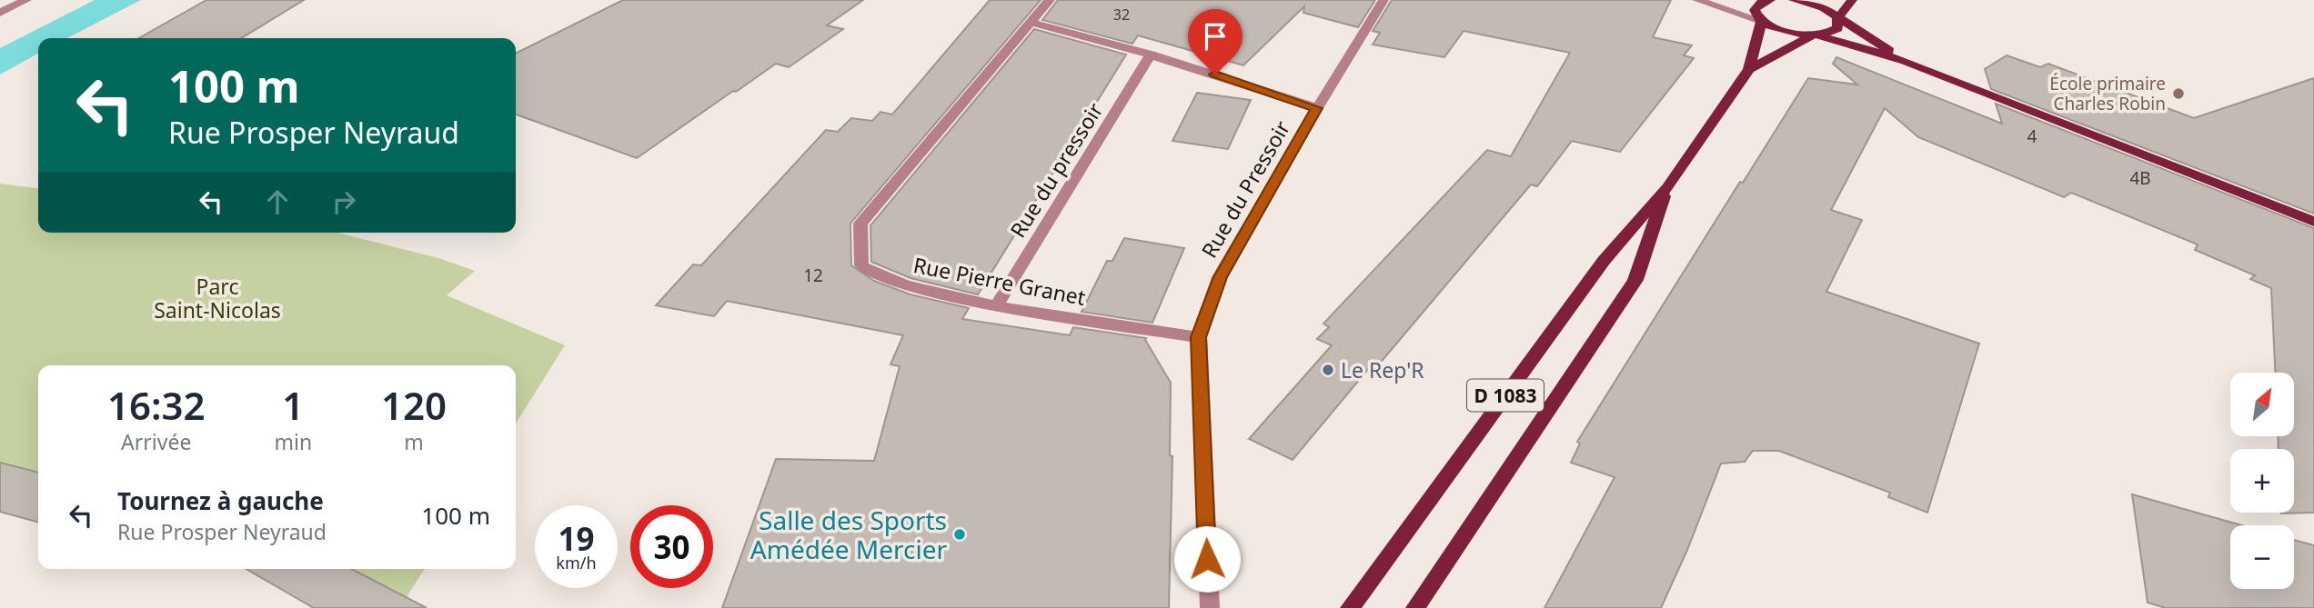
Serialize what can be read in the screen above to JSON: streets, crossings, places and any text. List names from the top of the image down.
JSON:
{
  "streets": {
    "main road": ["D 1083"],
    "street": ["Rue du pressoir", "Rue du Pressoir", "Rue Pierre Granet"]
  },
  "crossings": [
    ["Rue du pressoir", "Rue Pierre Granet"],
    ["Rue du Pressoir", "Rue Pierre Granet"]
  ],
  "parks": ["Parc Saint-Nicolas"],
  "places": ["École primaire Charles Robin", "Le Rep'R", "Salle des Sports Amédée Mercier"],
  "house_numbers": [
    "32",
    "4",
    "4B",
    "12"
  ],
  "north": "top right",
  "page": {
    "turn": ["100 m", "Rue Prosper Neyraud"],
    "eta": [
      "16:32",
      "Arrivée",
      "1",
      "min",
      "120",
      "m"
    ],
    "map_buttons": ["+", "−"],
    "list": [
      {
        "name": "Tournez à gauche",
        "note": "Rue Prosper Neyraud",
        "value": "100 m"
      }
    ],
    "speed": "19 km/h",
    "limit": "30"
  }
}
